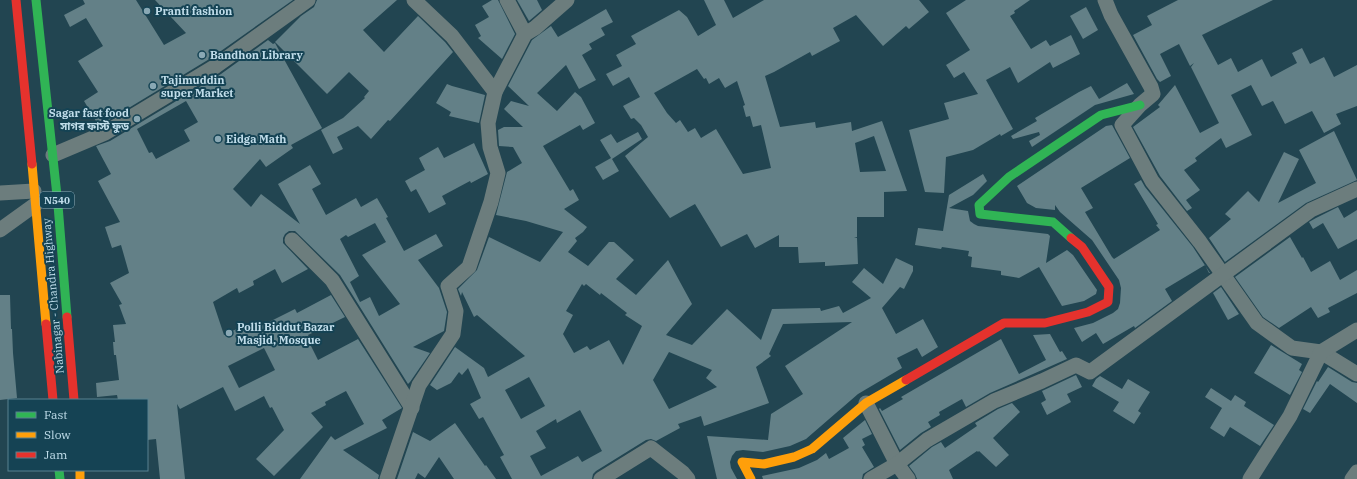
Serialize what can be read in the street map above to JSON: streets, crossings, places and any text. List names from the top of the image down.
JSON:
{
  "streets": {
    "main road": ["N540", "Nabinagar - Chandra Highway"]
  },
  "places": [
    "Pranti fashion",
    "Bandhon Library",
    "Tajimuddin super Market",
    "Sagar fast food সাগর ফাস্ট ফুড",
    "Eidga Math",
    "Polli Biddut Bazar Masjid, Mosque"
  ],
  "legend": ["Fast", "Slow", "Jam"]
}
